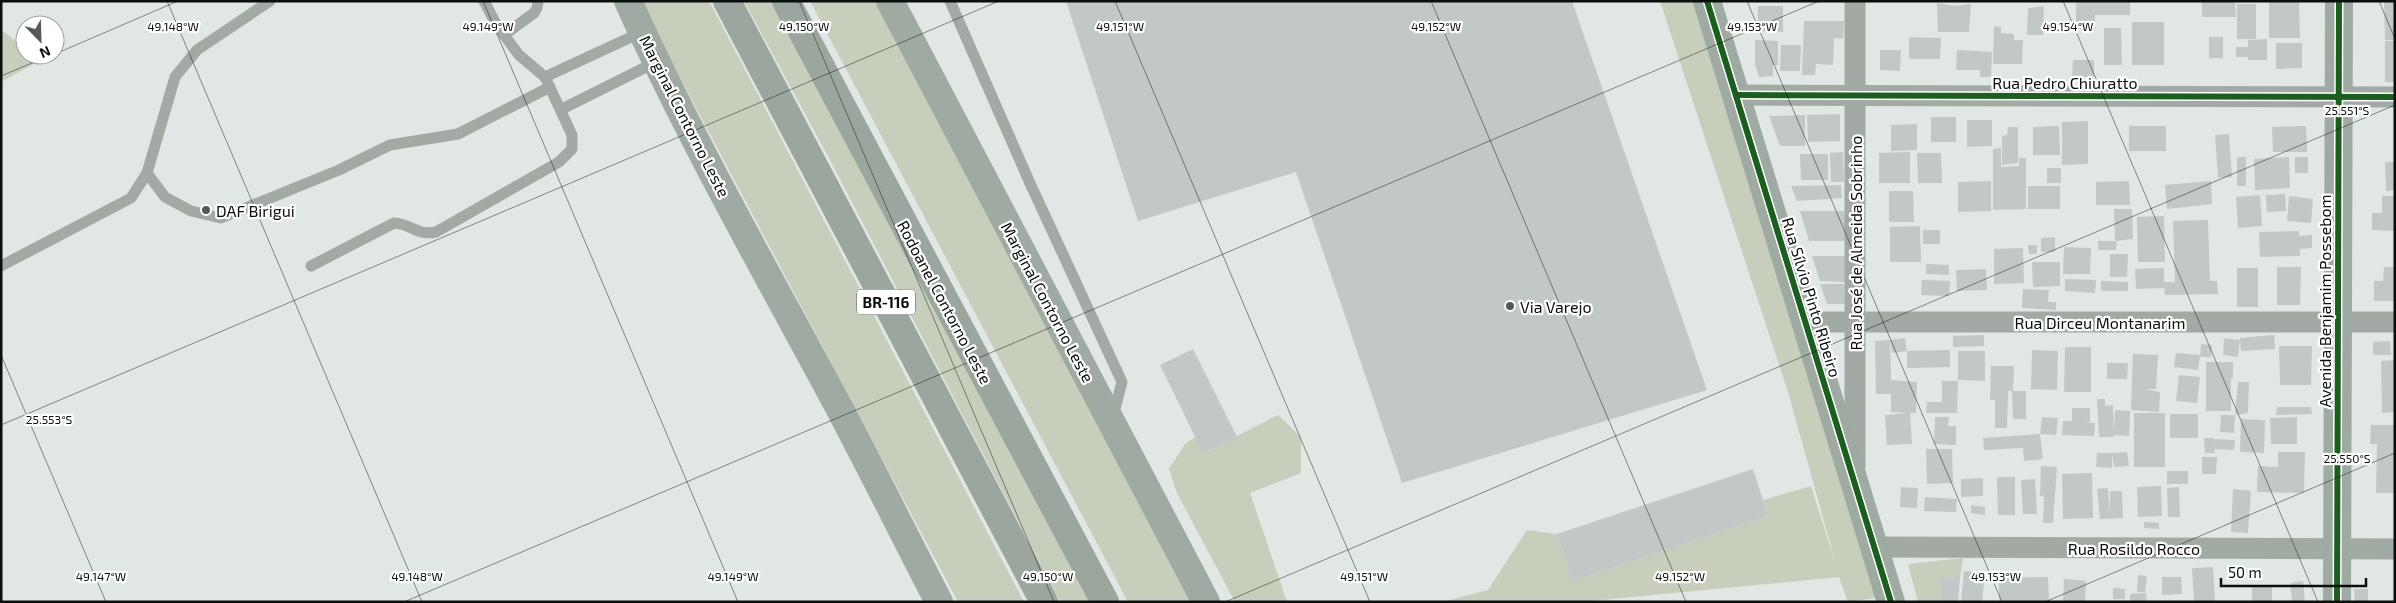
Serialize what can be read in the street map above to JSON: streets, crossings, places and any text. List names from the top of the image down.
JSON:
{
  "streets": {
    "highway": ["BR-116", "Rodoanel Contorno Leste"],
    "main road": ["Marginal Contorno Leste", "Rua Sílvio Pinto Ribeiro", "Avenida Benjamim Possebom"],
    "street": [
      "Rua Pedro Chiuratto",
      "Rua José de Almeida Sobrinho",
      "Rua Dirceu Montanarim",
      "Rua Rosildo Rocco"
    ]
  },
  "crossings": [
    ["Rua Pedro Chiuratto", "Rua José de Almeida Sobrinho"],
    ["Rua Pedro Chiuratto", "Rua Sílvio Pinto Ribeiro"],
    ["Rua Pedro Chiuratto", "Avenida Benjamim Possebom"],
    ["Rua José de Almeida Sobrinho", "Rua Sílvio Pinto Ribeiro"],
    ["Rua José de Almeida Sobrinho", "Rua Dirceu Montanarim"],
    ["Rua Sílvio Pinto Ribeiro", "Rua Dirceu Montanarim"],
    ["Rua Sílvio Pinto Ribeiro", "Rua Rosildo Rocco"],
    ["Avenida Benjamim Possebom", "Rua Dirceu Montanarim"],
    ["Avenida Benjamim Possebom", "Rua Rosildo Rocco"]
  ],
  "places": ["DAF Birigui", "Via Varejo"],
  "scale_bar": "50 m",
  "north": "bottom right",
  "coordinates": [
    "49.148°W",
    "49.149°W",
    "49.150°W",
    "49.151°W",
    "49.152°W",
    "49.153°W",
    "49.154°W",
    "25.551°S",
    "25.553°S",
    "25.550°S",
    "49.147°W"
  ]
}
